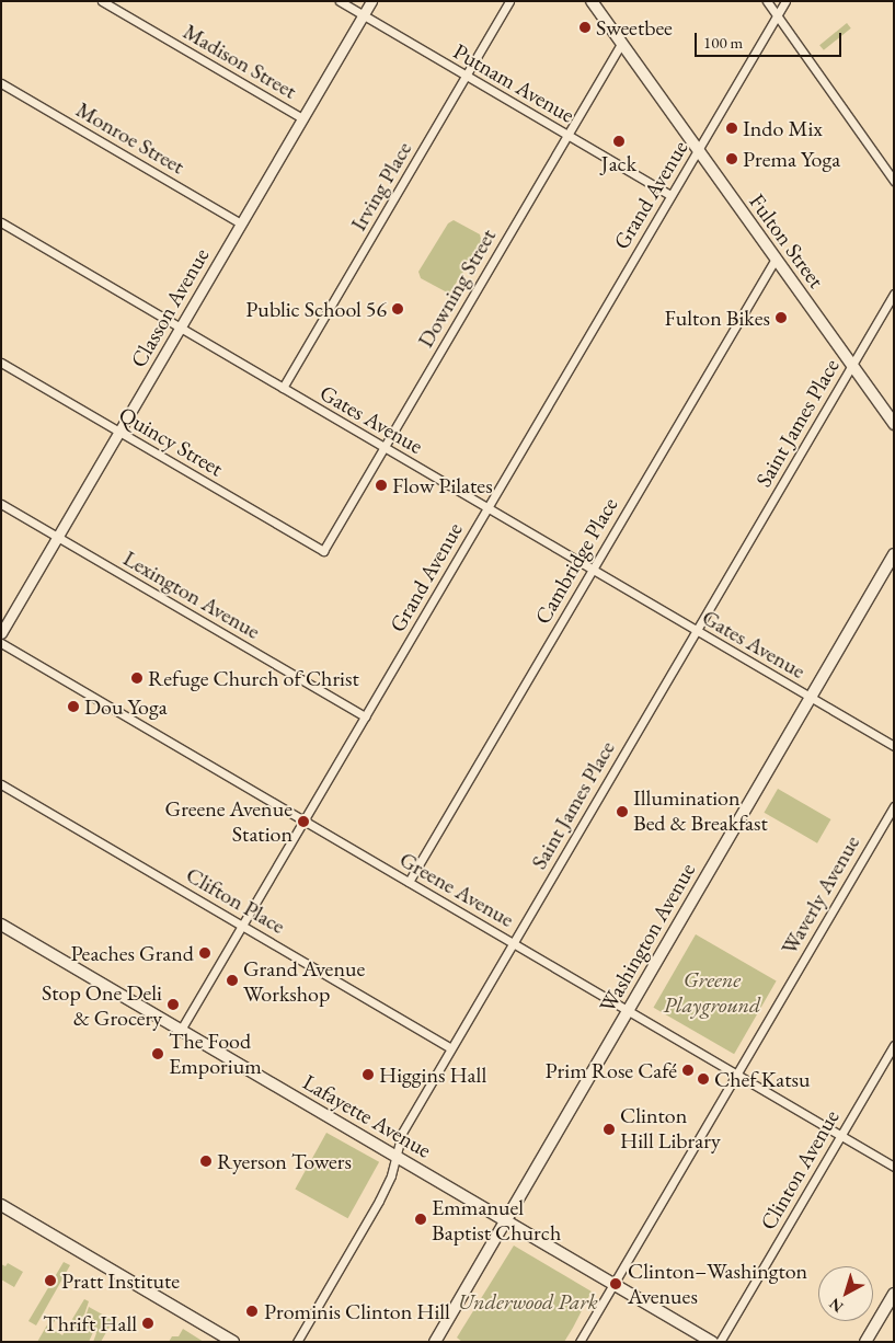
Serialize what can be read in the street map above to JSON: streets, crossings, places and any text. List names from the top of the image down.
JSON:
{
  "streets": {
    "main road": ["Fulton Street", "Washington Avenue", "Lafayette Avenue"],
    "street": [
      "Madison Street",
      "Putnam Avenue",
      "Monroe Street",
      "Irving Place",
      "Grand Avenue",
      "Downing Street",
      "Classon Avenue",
      "Gates Avenue",
      "Saint James Place",
      "Quincy Street",
      "Cambridge Place",
      "Lexington Avenue",
      "Greene Avenue",
      "Waverly Avenue",
      "Clifton Place",
      "Clinton Avenue"
    ]
  },
  "crossings": [
    ["Madison Street", "Classon Avenue"],
    ["Putnam Avenue", "Irving Place"],
    ["Putnam Avenue", "Grand Avenue"],
    ["Putnam Avenue", "Downing Street"],
    ["Putnam Avenue", "Classon Avenue"],
    ["Monroe Street", "Classon Avenue"],
    ["Irving Place", "Gates Avenue"],
    ["Grand Avenue", "Fulton Street"],
    ["Grand Avenue", "Gates Avenue"],
    ["Grand Avenue", "Lexington Avenue"],
    ["Grand Avenue", "Greene Avenue"],
    ["Grand Avenue", "Clifton Place"],
    ["Grand Avenue", "Lafayette Avenue"],
    ["Fulton Street", "Downing Street"],
    ["Fulton Street", "Saint James Place"],
    ["Fulton Street", "Cambridge Place"],
    ["Downing Street", "Gates Avenue"],
    ["Downing Street", "Quincy Street"],
    ["Classon Avenue", "Gates Avenue"],
    ["Classon Avenue", "Quincy Street"],
    ["Classon Avenue", "Lexington Avenue"],
    ["Gates Avenue", "Saint James Place"],
    ["Gates Avenue", "Cambridge Place"],
    ["Gates Avenue", "Washington Avenue"],
    ["Saint James Place", "Greene Avenue"],
    ["Saint James Place", "Clifton Place"],
    ["Saint James Place", "Lafayette Avenue"],
    ["Cambridge Place", "Greene Avenue"],
    ["Greene Avenue", "Waverly Avenue"],
    ["Greene Avenue", "Washington Avenue"],
    ["Greene Avenue", "Clinton Avenue"],
    ["Waverly Avenue", "Lafayette Avenue"],
    ["Washington Avenue", "Lafayette Avenue"]
  ],
  "parks": ["Greene Playground", "Underwood Park"],
  "places": [
    "Sweetbee",
    "Indo Mix",
    "Jack",
    "Prema Yoga",
    "Public School 56",
    "Fulton Bikes",
    "Flow Pilates",
    "Refuge Church of Christ",
    "Dou Yoga",
    "Illumination Bed & Breakfast",
    "Greene Avenue Station",
    "Peaches Grand",
    "Grand Avenue Workshop",
    "Stop One Deli & Grocery",
    "The Food Emporium",
    "Prim Rose Café",
    "Higgins Hall",
    "Chef Katsu",
    "Clinton Hill Library",
    "Ryerson Towers",
    "Emmanuel Baptist Church",
    "Pratt Institute",
    "Clinton–Washington Avenues",
    "Prominis Clinton Hill",
    "Thrift Hall"
  ],
  "scale_bar": "100 m",
  "north": "bottom left"
}
